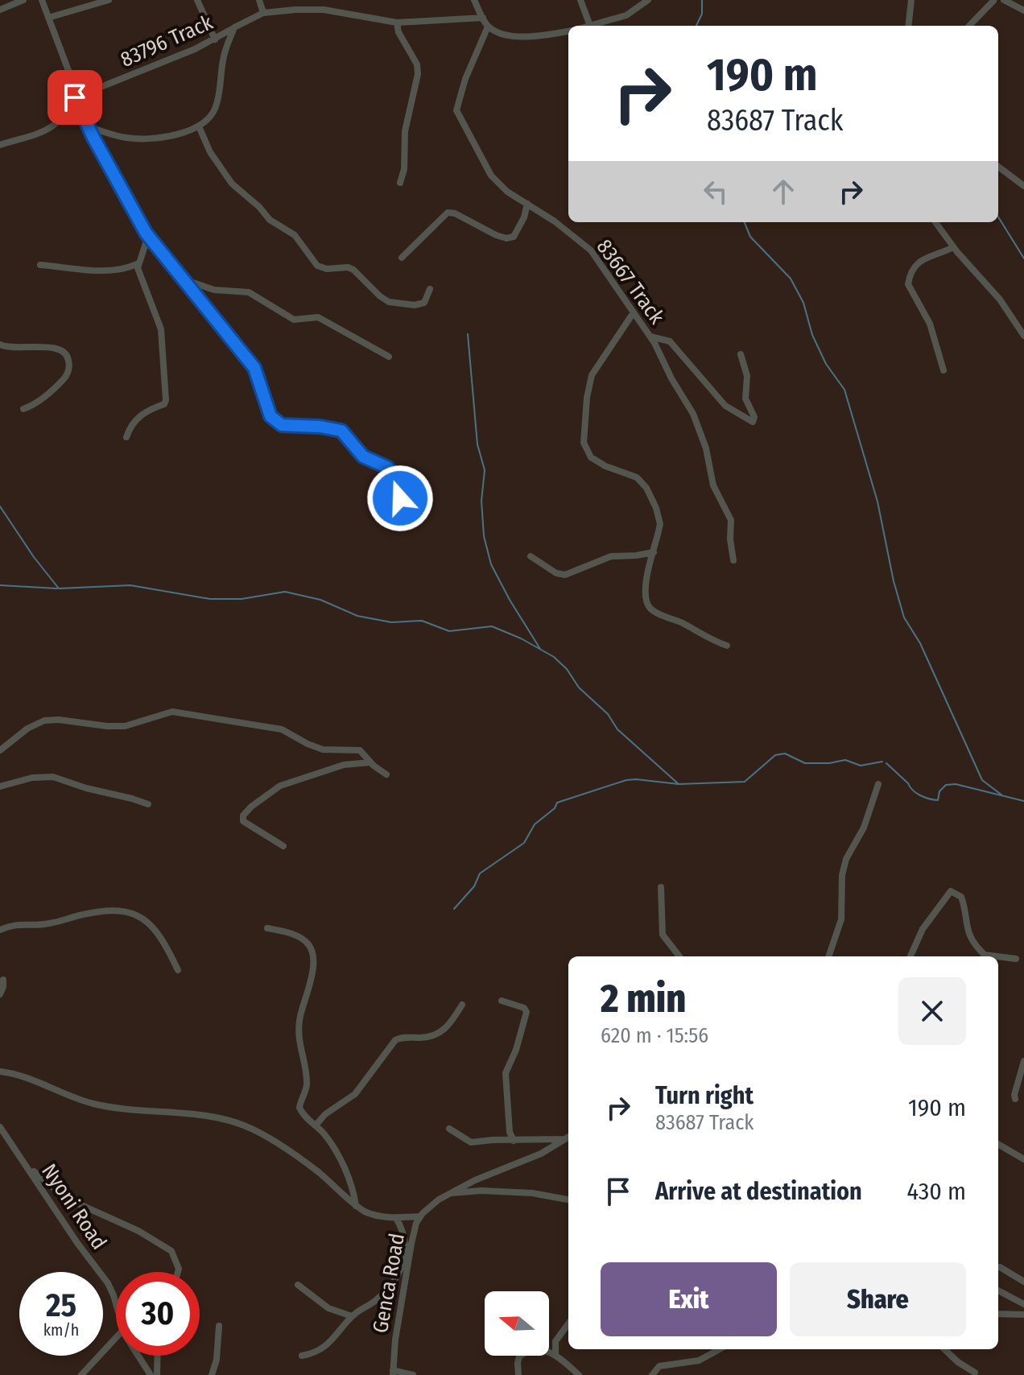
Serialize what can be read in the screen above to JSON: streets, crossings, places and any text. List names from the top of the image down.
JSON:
{
  "streets": {
    "street": [
      "83796 Track",
      "83667 Track",
      "Nyoni Road",
      "Genca Road"
    ]
  },
  "north": "left",
  "page": {
    "turn": ["190 m", "83687 Track"],
    "heading": ["2 min", "620 m · 15:56"],
    "list": [
      {
        "name": "Turn right",
        "note": "83687 Track",
        "value": "190 m"
      },
      {
        "name": "Arrive at destination",
        "value": "430 m"
      }
    ],
    "buttons": ["Exit", "Share"],
    "speed": "25 km/h",
    "limit": "30"
  }
}
